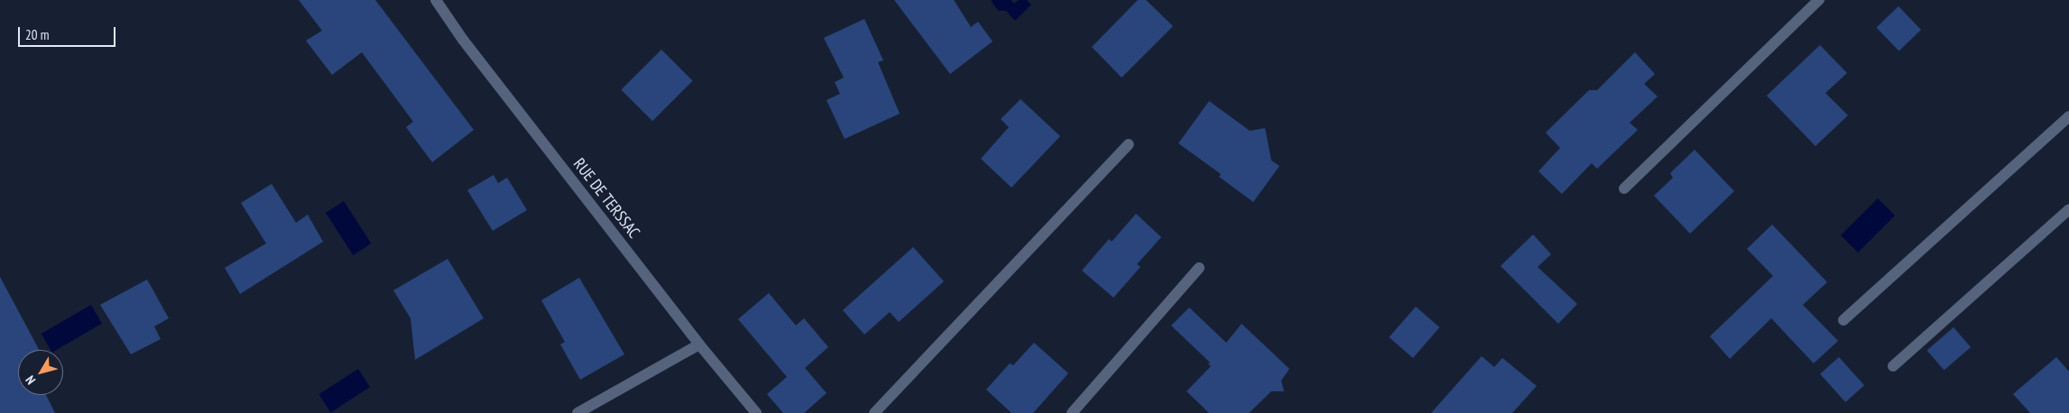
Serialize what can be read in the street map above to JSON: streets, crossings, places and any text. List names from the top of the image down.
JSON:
{
  "streets": {
    "street": ["RUE DE TERSSAC"]
  },
  "scale_bar": "20 m",
  "north": "bottom left"
}
